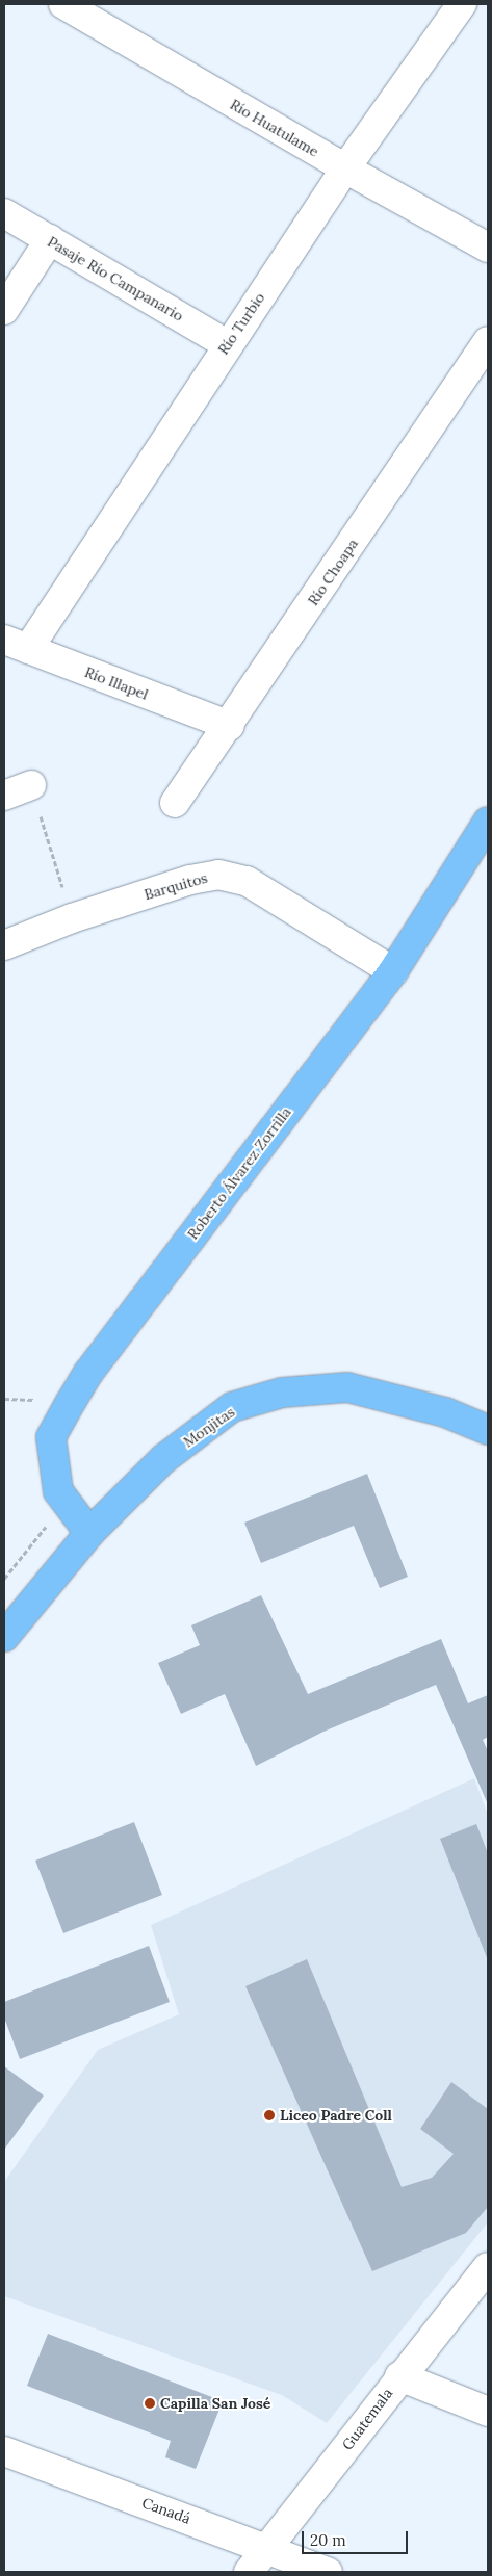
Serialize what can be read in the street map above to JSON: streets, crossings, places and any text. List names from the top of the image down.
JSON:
{
  "streets": {
    "main road": ["Roberto Álvarez Zorrilla", "Monjitas"],
    "street": [
      "Río Huatulame",
      "Pasaje Río Campanario",
      "Río Turbio",
      "Río Choapa",
      "Río Illapel",
      "Barquitos",
      "Guatemala",
      "Canadá"
    ]
  },
  "crossings": [
    ["Río Huatulame", "Río Turbio"],
    ["Pasaje Río Campanario", "Río Turbio"],
    ["Río Turbio", "Río Illapel"],
    ["Río Choapa", "Río Illapel"],
    ["Barquitos", "Roberto Álvarez Zorrilla"],
    ["Roberto Álvarez Zorrilla", "Monjitas"],
    ["Guatemala", "Canadá"]
  ],
  "places": ["Liceo Padre Coll", "Capilla San José"],
  "scale_bar": "20 m"
}
